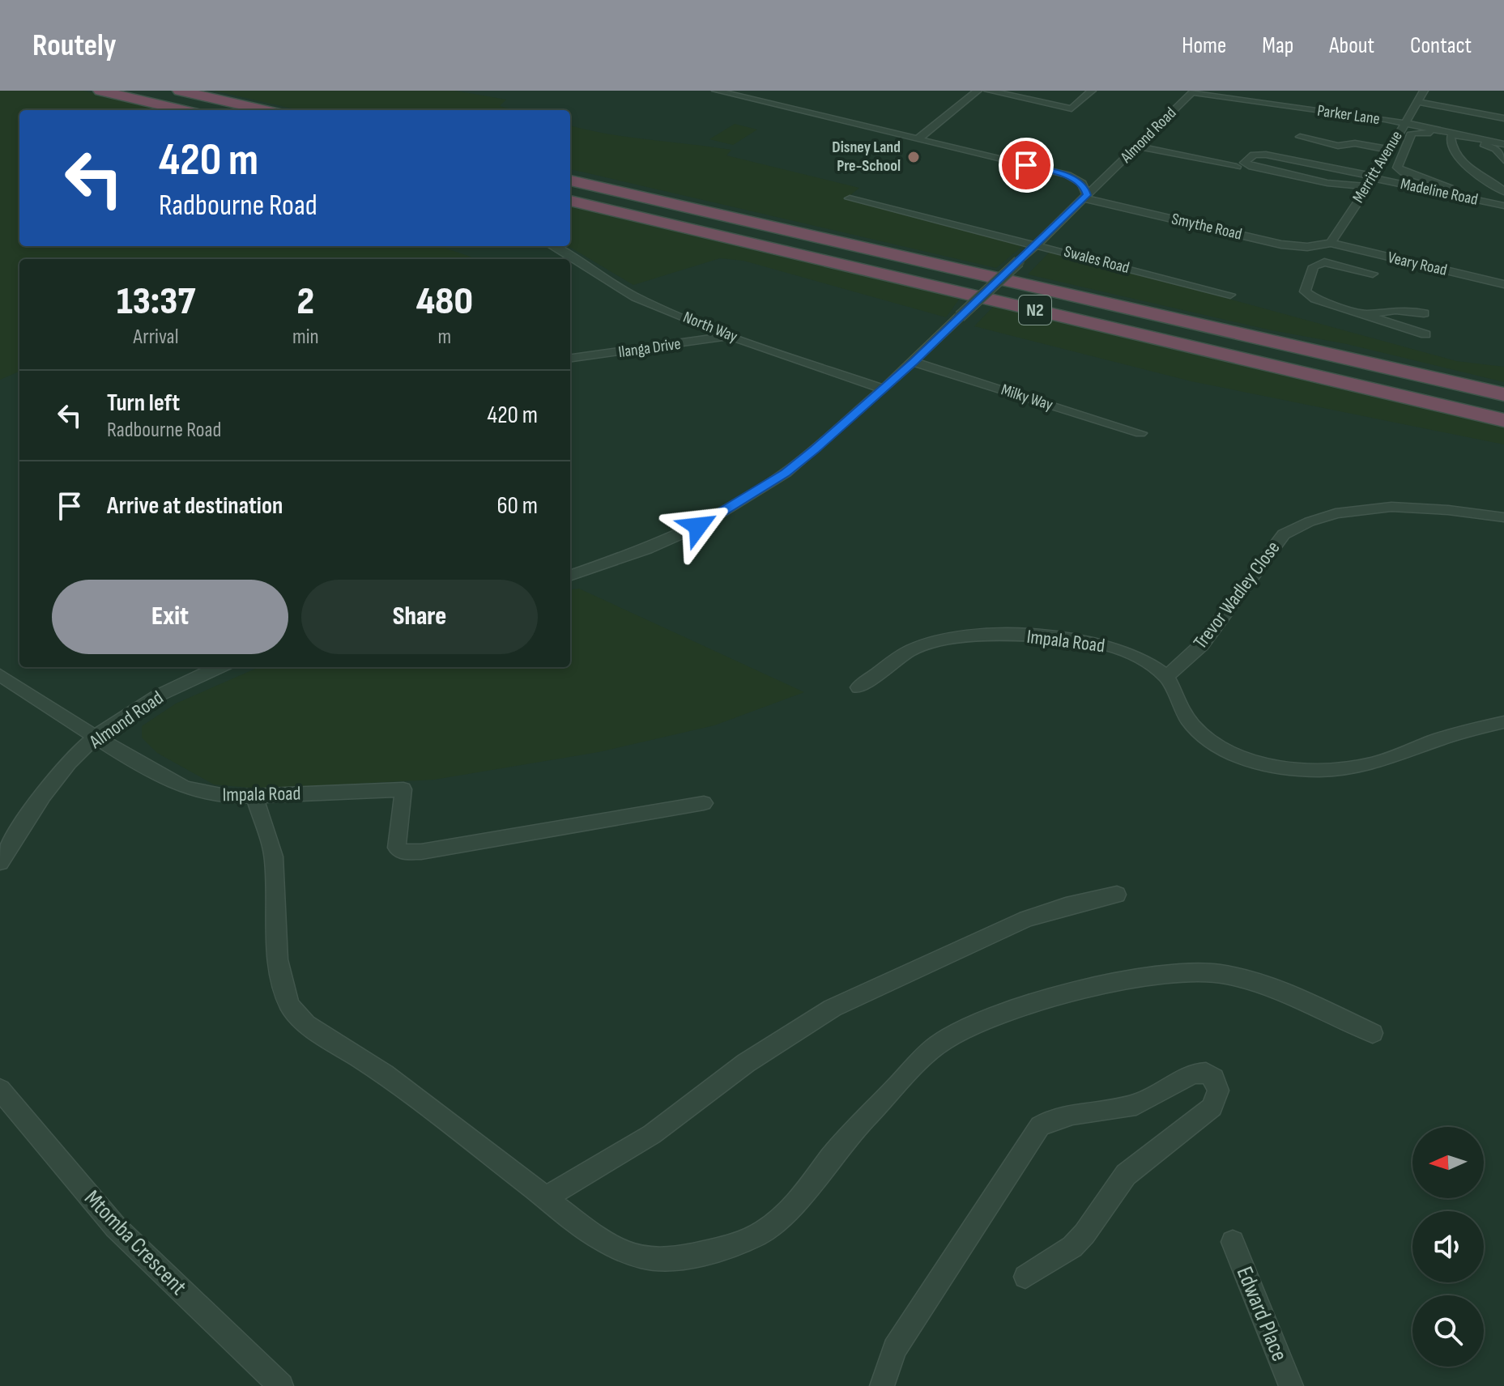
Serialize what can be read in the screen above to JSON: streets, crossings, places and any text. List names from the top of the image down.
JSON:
{
  "streets": {
    "highway": ["N2"],
    "street": [
      "Parker Lane",
      "Almond Road",
      "Merritt Avenue",
      "Madeline Road",
      "Smythe Road",
      "Swales Road",
      "Veary Road",
      "North Way",
      "Ilanga Drive",
      "Milky Way",
      "Trevor Wadley Close",
      "Impala Road",
      "Mtomba Crescent",
      "Edward Place"
    ]
  },
  "crossings": [
    ["Parker Lane", "Almond Road"],
    ["Parker Lane", "Merritt Avenue"],
    ["Almond Road", "Smythe Road"],
    ["Almond Road", "Swales Road"],
    ["Almond Road", "North Way"],
    ["Almond Road", "Milky Way"],
    ["Almond Road", "Impala Road"],
    ["Merritt Avenue", "Madeline Road"],
    ["Merritt Avenue", "Smythe Road"],
    ["Merritt Avenue", "Veary Road"],
    ["Smythe Road", "Veary Road"],
    ["North Way", "Ilanga Drive"],
    ["Trevor Wadley Close", "Impala Road"]
  ],
  "places": ["Disney Land Pre-School"],
  "north": "left",
  "page": {
    "header": "Routely",
    "nav": [
      "Home",
      "Map",
      "About",
      "Contact"
    ],
    "turn": ["420 m", "Radbourne Road"],
    "eta": [
      "13:37",
      "Arrival",
      "2",
      "min",
      "480",
      "m"
    ],
    "list": [
      {
        "name": "Turn left",
        "note": "Radbourne Road",
        "value": "420 m"
      },
      {
        "name": "Arrive at destination",
        "value": "60 m"
      }
    ],
    "buttons": ["Exit", "Share"]
  }
}
